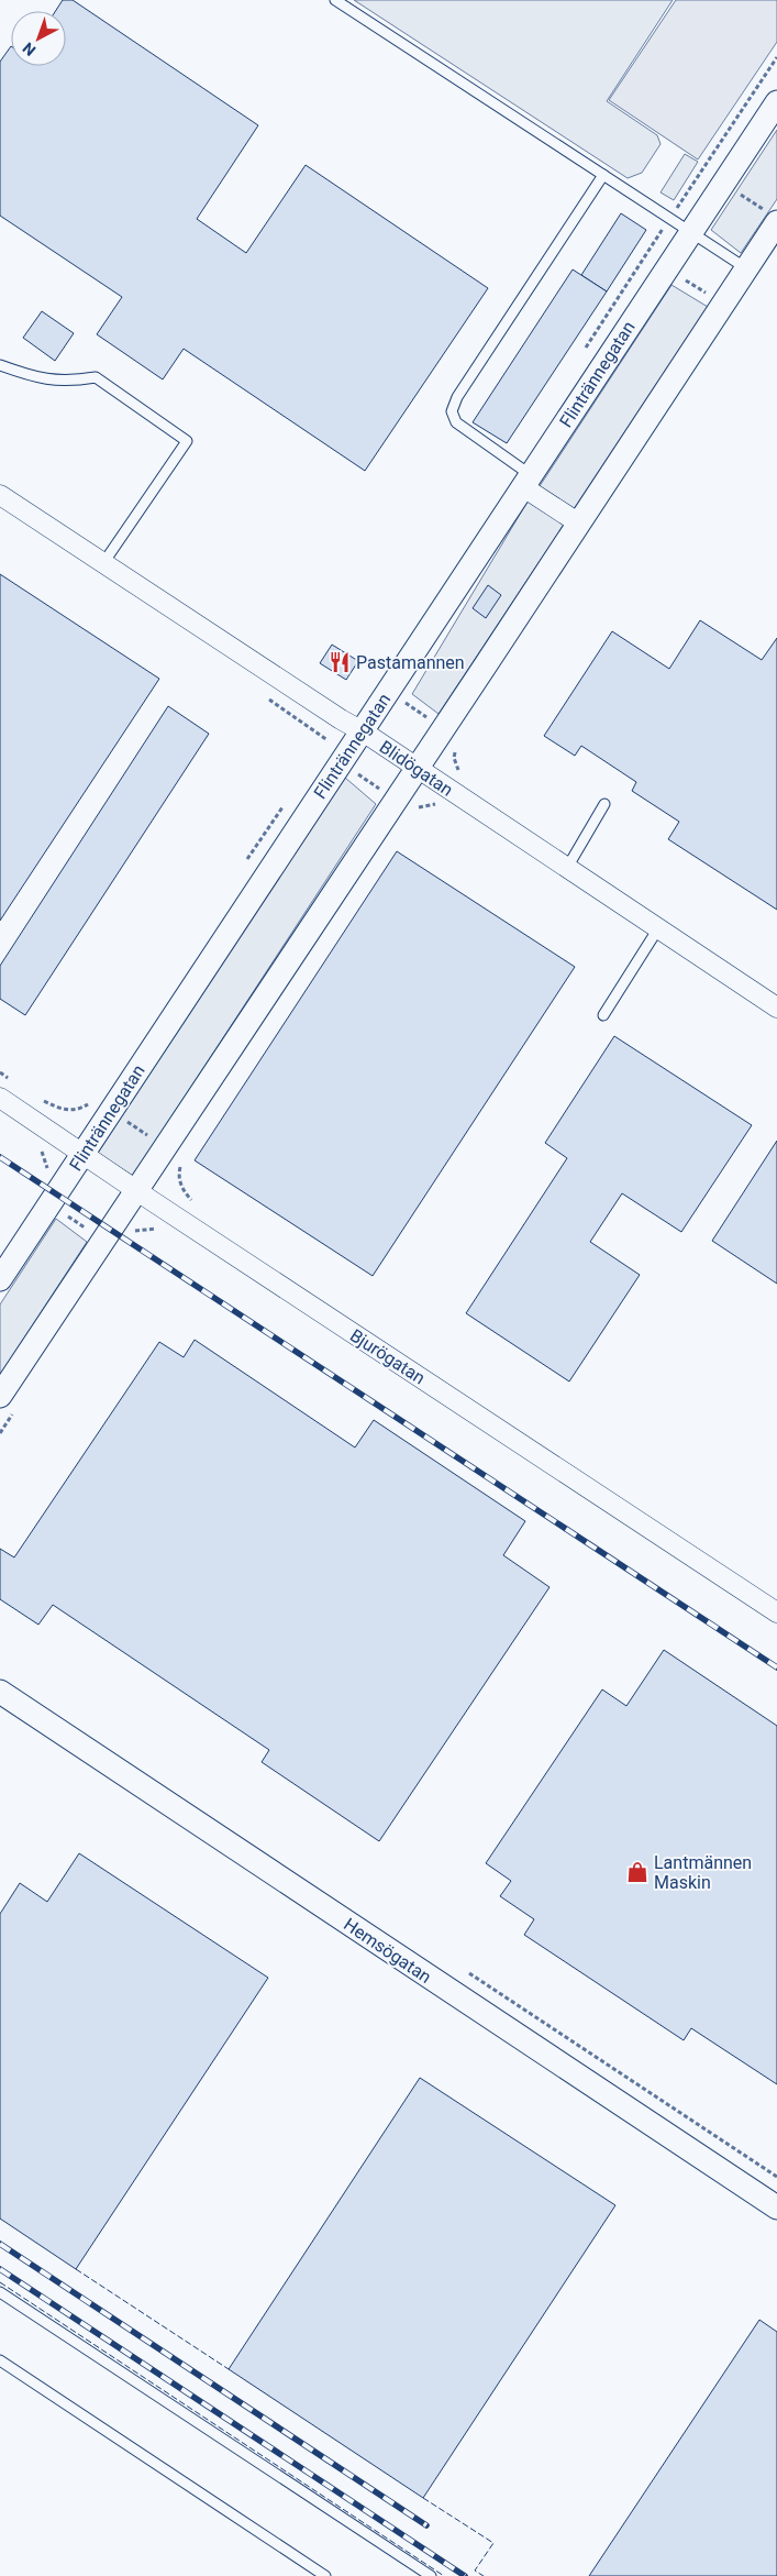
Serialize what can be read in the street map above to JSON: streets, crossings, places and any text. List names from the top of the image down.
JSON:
{
  "streets": {
    "street": [
      "Flintrännegatan",
      "Blidögatan",
      "Bjurögatan",
      "Hemsögatan"
    ]
  },
  "crossings": [
    ["Flintrännegatan", "Blidögatan"],
    ["Flintrännegatan", "Bjurögatan"]
  ],
  "places": {
    "restaurant": ["Pastamannen"],
    "shop": ["Lantmännen Maskin"]
  },
  "north": "bottom left"
}
